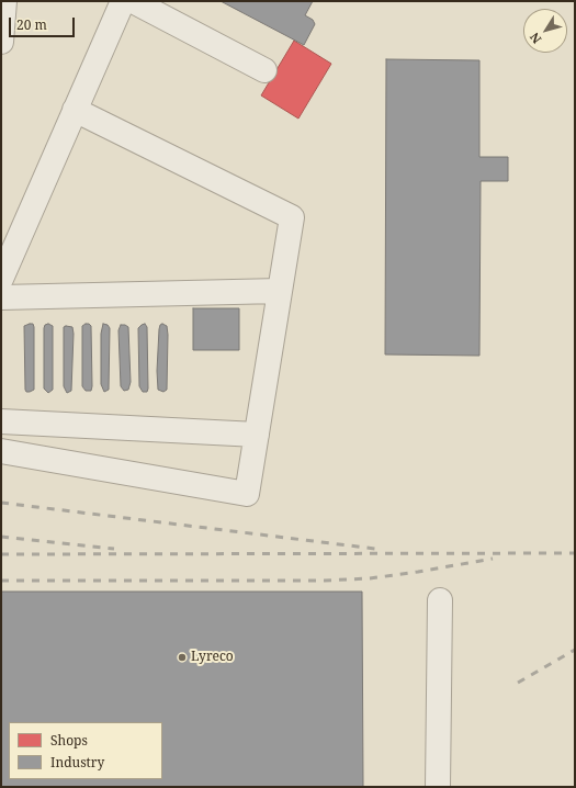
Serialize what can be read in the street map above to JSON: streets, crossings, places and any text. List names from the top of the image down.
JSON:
{
  "places": ["Lyreco"],
  "legend": ["Shops", "Industry"],
  "scale_bar": "20 m",
  "north": "bottom left"
}
